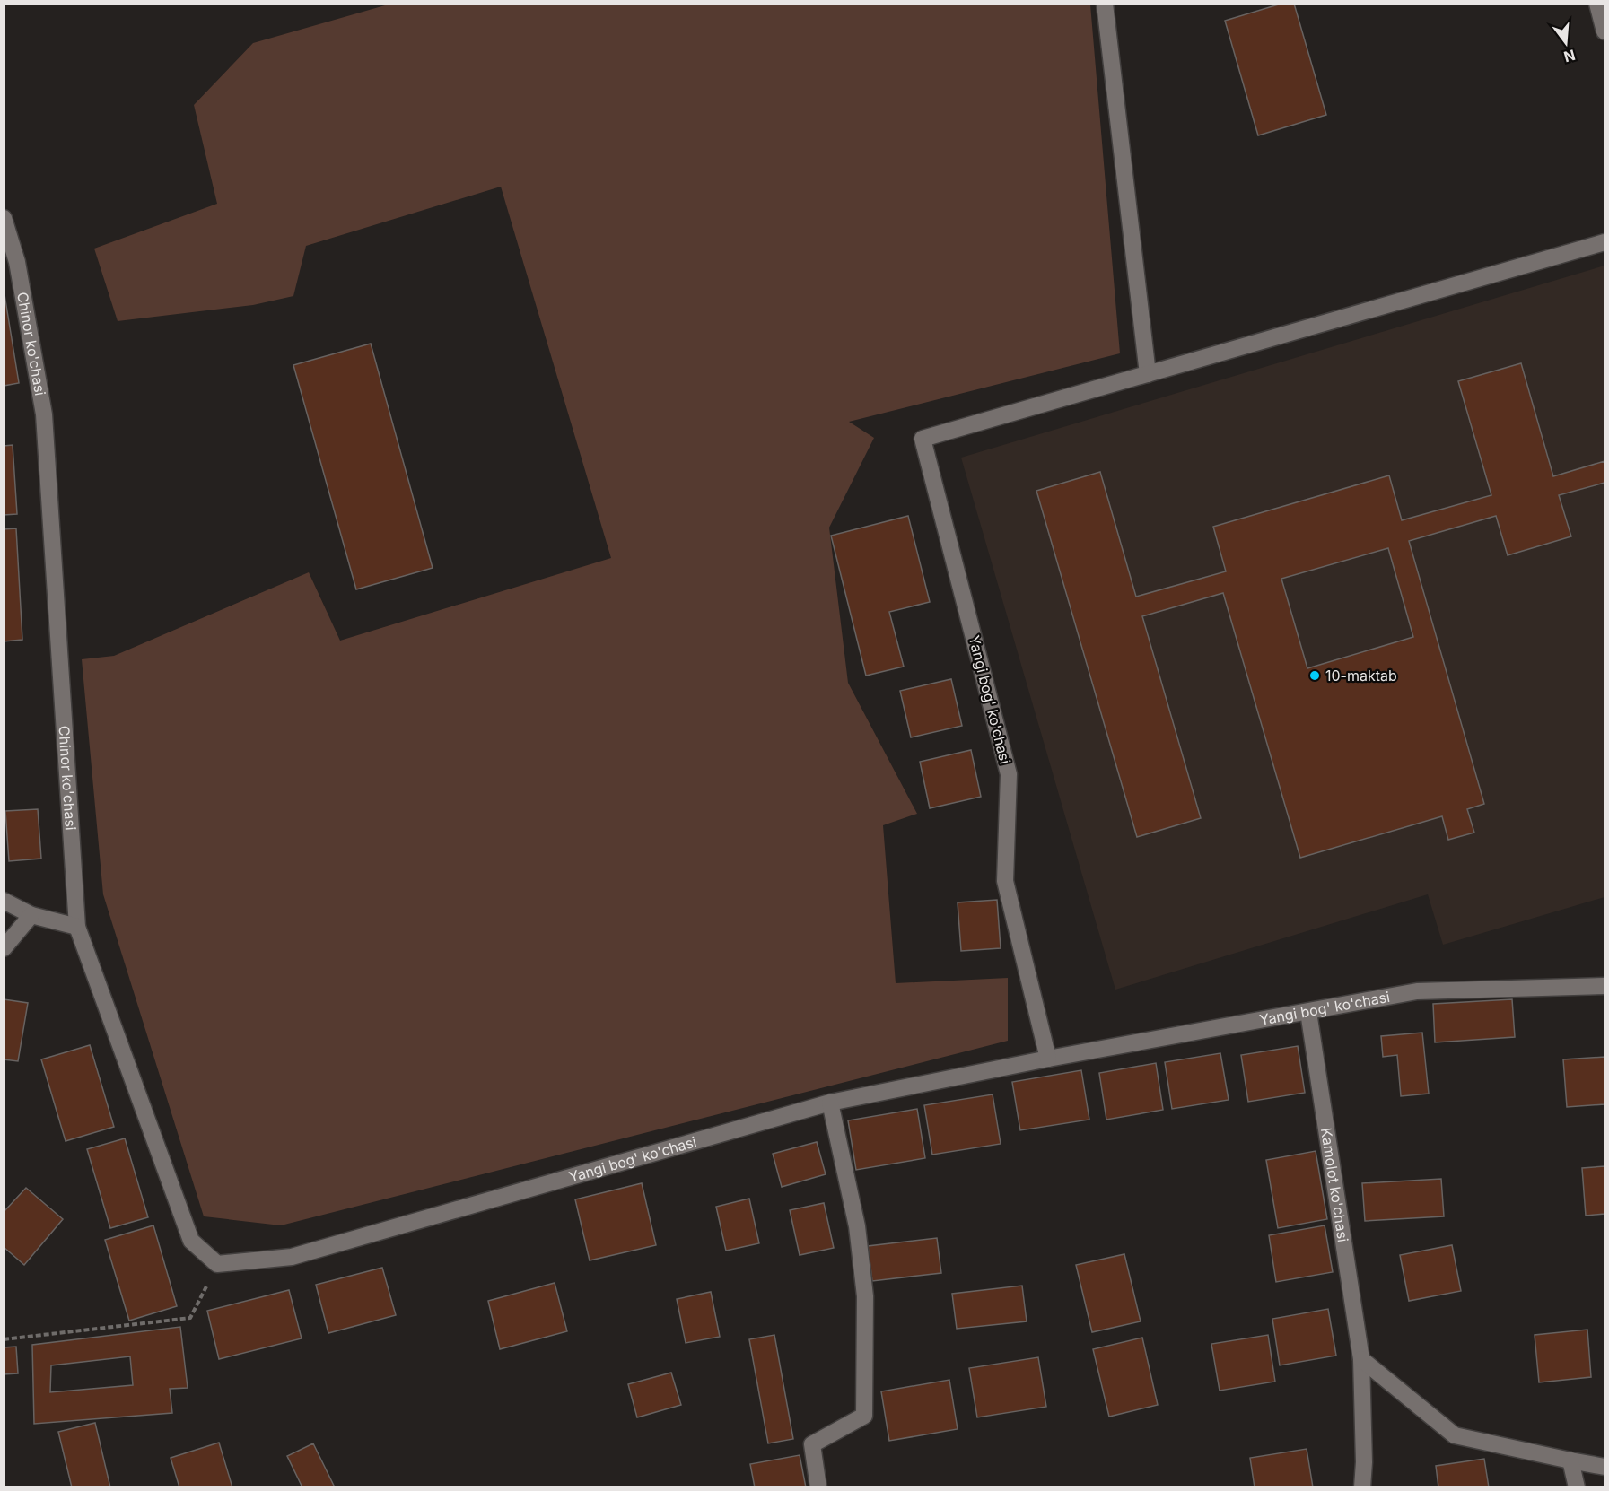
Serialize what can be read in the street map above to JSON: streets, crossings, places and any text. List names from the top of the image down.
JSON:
{
  "streets": {
    "street": ["Chinor ko'chasi", "Yangi bog' ko'chasi", "Kamolot ko'chasi"]
  },
  "crossings": [
    ["Chinor ko'chasi", "Yangi bog' ko'chasi"],
    ["Yangi bog' ko'chasi", "Kamolot ko'chasi"]
  ],
  "places": ["10-maktab"],
  "north": "bottom"
}
